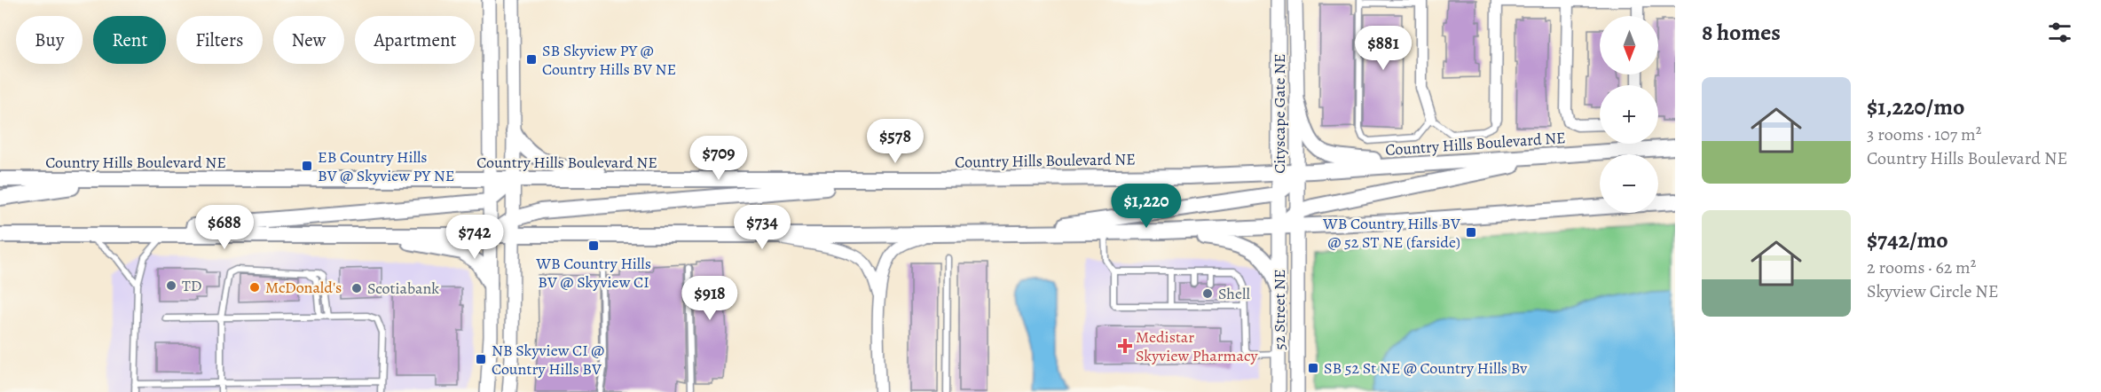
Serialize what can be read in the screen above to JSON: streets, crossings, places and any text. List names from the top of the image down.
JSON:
{
  "streets": {
    "main road": ["Country Hills Boulevard NE"],
    "street": ["Cityscape Gate NE", "52 Street NE"]
  },
  "crossings": [
    ["Cityscape Gate NE", "Country Hills Boulevard NE"],
    ["Cityscape Gate NE", "52 Street NE"],
    ["Country Hills Boulevard NE", "52 Street NE"]
  ],
  "places": {
    "transit": [
      "SB Skyview PY @ Country Hills BV NE",
      "EB Country Hills BV @ Skyview PY NE",
      "WB Country Hills BV @ 52 ST NE (farside)",
      "WB Country Hills BV @ Skyview CI",
      "NB Skyview CI @ Country Hills BV",
      "SB 52 St NE @ Country Hills Bv"
    ],
    "other": [
      "TD",
      "McDonald's",
      "Scotiabank",
      "Shell"
    ],
    "health": ["Medistar Skyview Pharmacy"]
  },
  "north": "bottom",
  "page": {
    "heading": "8 homes",
    "map_buttons": ["+", "−"],
    "chip": [
      "Buy",
      "Rent",
      "Filters",
      "New",
      "Apartment"
    ],
    "price": [
      "$881",
      "$578",
      "$709",
      "$1,220",
      "$688",
      "$734",
      "$742",
      "$918"
    ],
    "list": [
      {
        "name": "$1,220/mo",
        "note": "3 rooms · 107 m² · Country Hills Boulevard NE"
      },
      {
        "name": "$742/mo",
        "note": "2 rooms · 62 m² · Skyview Circle NE"
      }
    ]
  }
}
